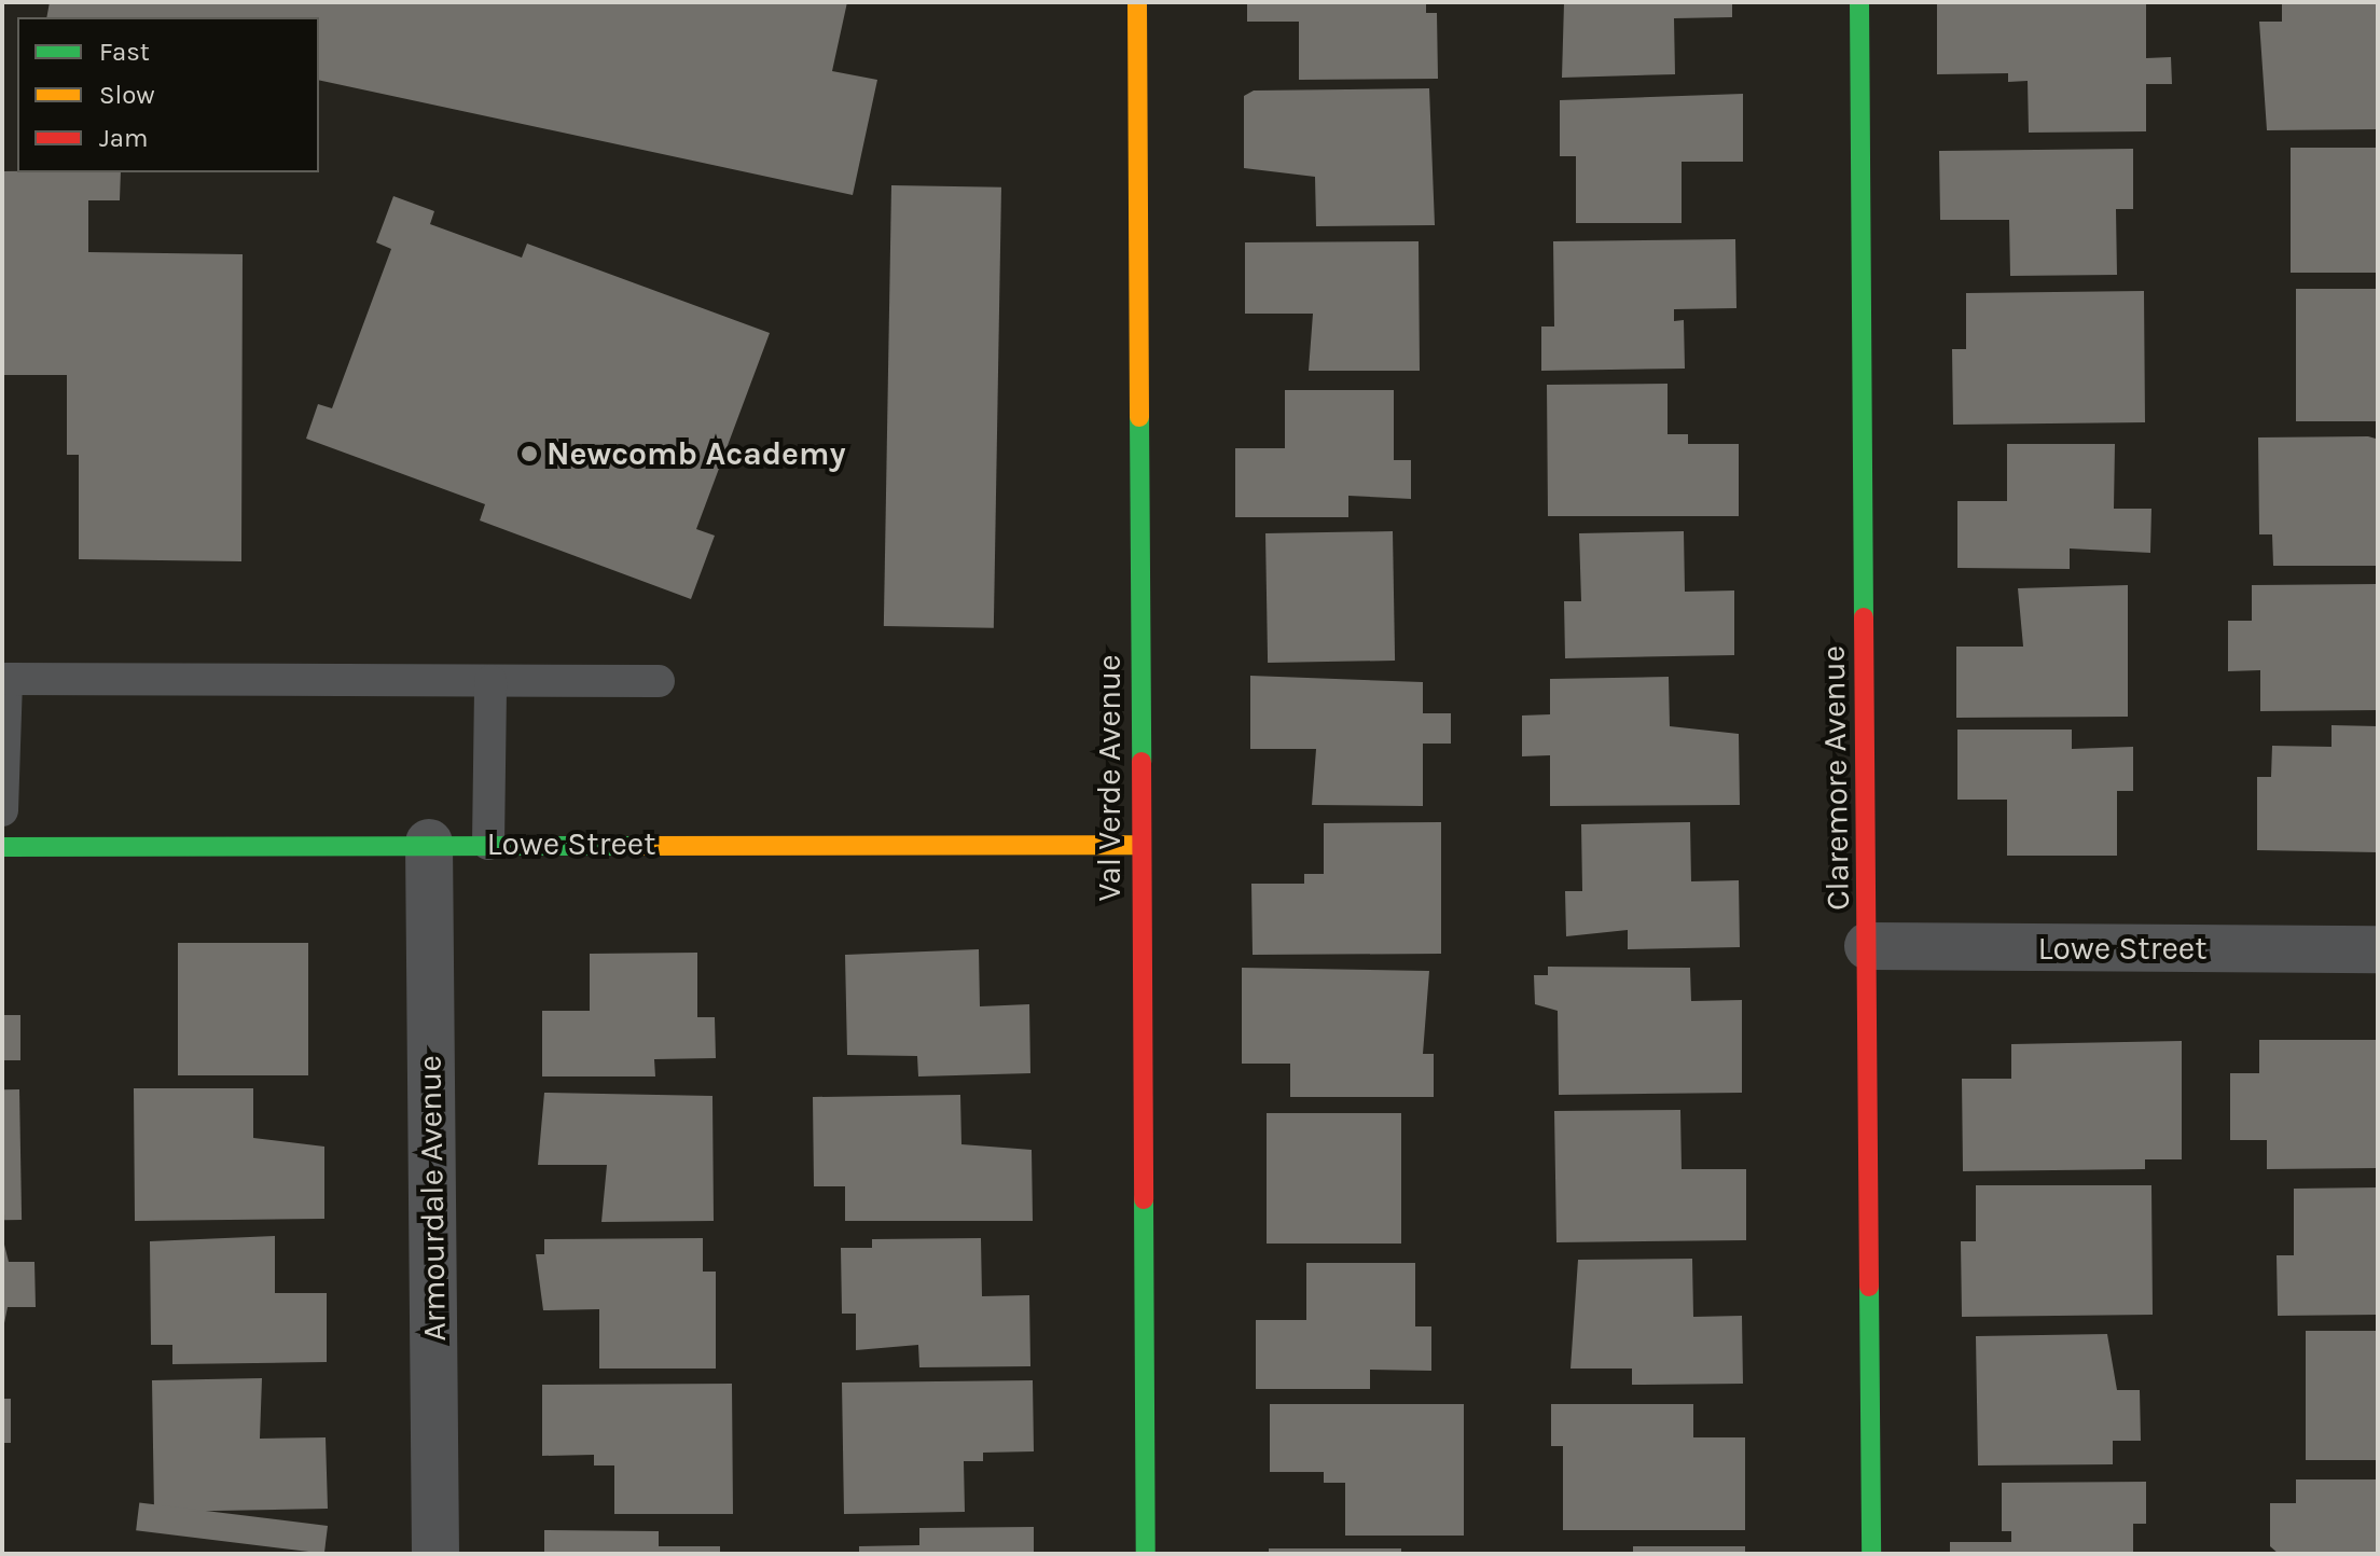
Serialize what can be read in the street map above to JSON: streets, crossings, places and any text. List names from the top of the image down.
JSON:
{
  "streets": {
    "street": [
      "Val Verde Avenue",
      "Claremore Avenue",
      "Lowe Street",
      "Armourdale Avenue"
    ]
  },
  "crossings": [
    ["Val Verde Avenue", "Lowe Street"],
    ["Claremore Avenue", "Lowe Street"],
    ["Lowe Street", "Armourdale Avenue"]
  ],
  "places": ["Newcomb Academy"],
  "legend": ["Fast", "Slow", "Jam"]
}
